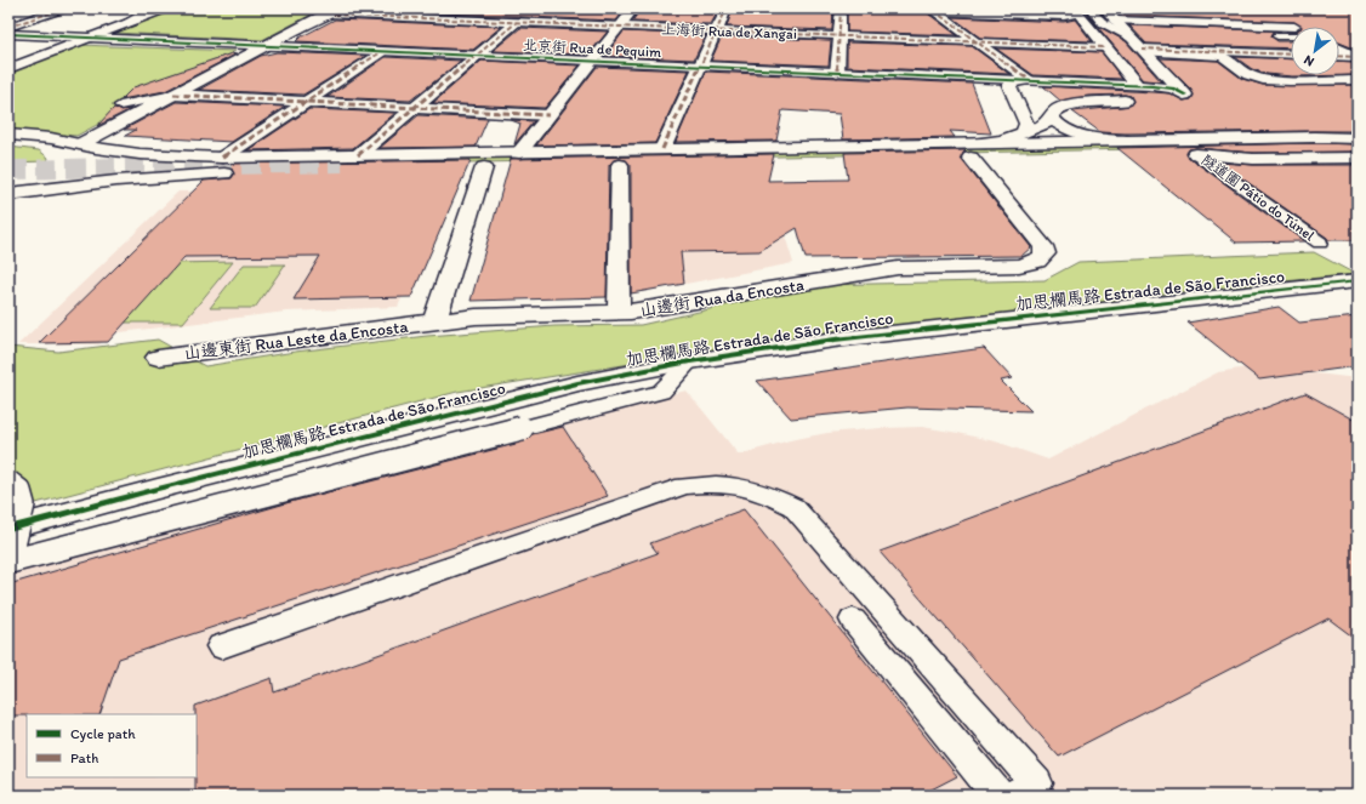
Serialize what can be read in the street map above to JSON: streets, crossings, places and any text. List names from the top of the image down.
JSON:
{
  "streets": {
    "street": [
      "上海街 Rua de Xangai",
      "北京街 Rua de Pequim",
      "加思欄馬路 Estrada de São Francisco",
      "山邊街 Rua da Encosta",
      "山邊東街 Rua Leste da Encosta"
    ],
    "lane": ["隧道圍 Pátio do Túnel"]
  },
  "crossings": [
    ["上海街 Rua de Xangai", "北京街 Rua de Pequim"],
    ["山邊街 Rua da Encosta", "山邊東街 Rua Leste da Encosta"]
  ],
  "legend": ["Cycle path", "Path"],
  "north": "bottom left"
}
